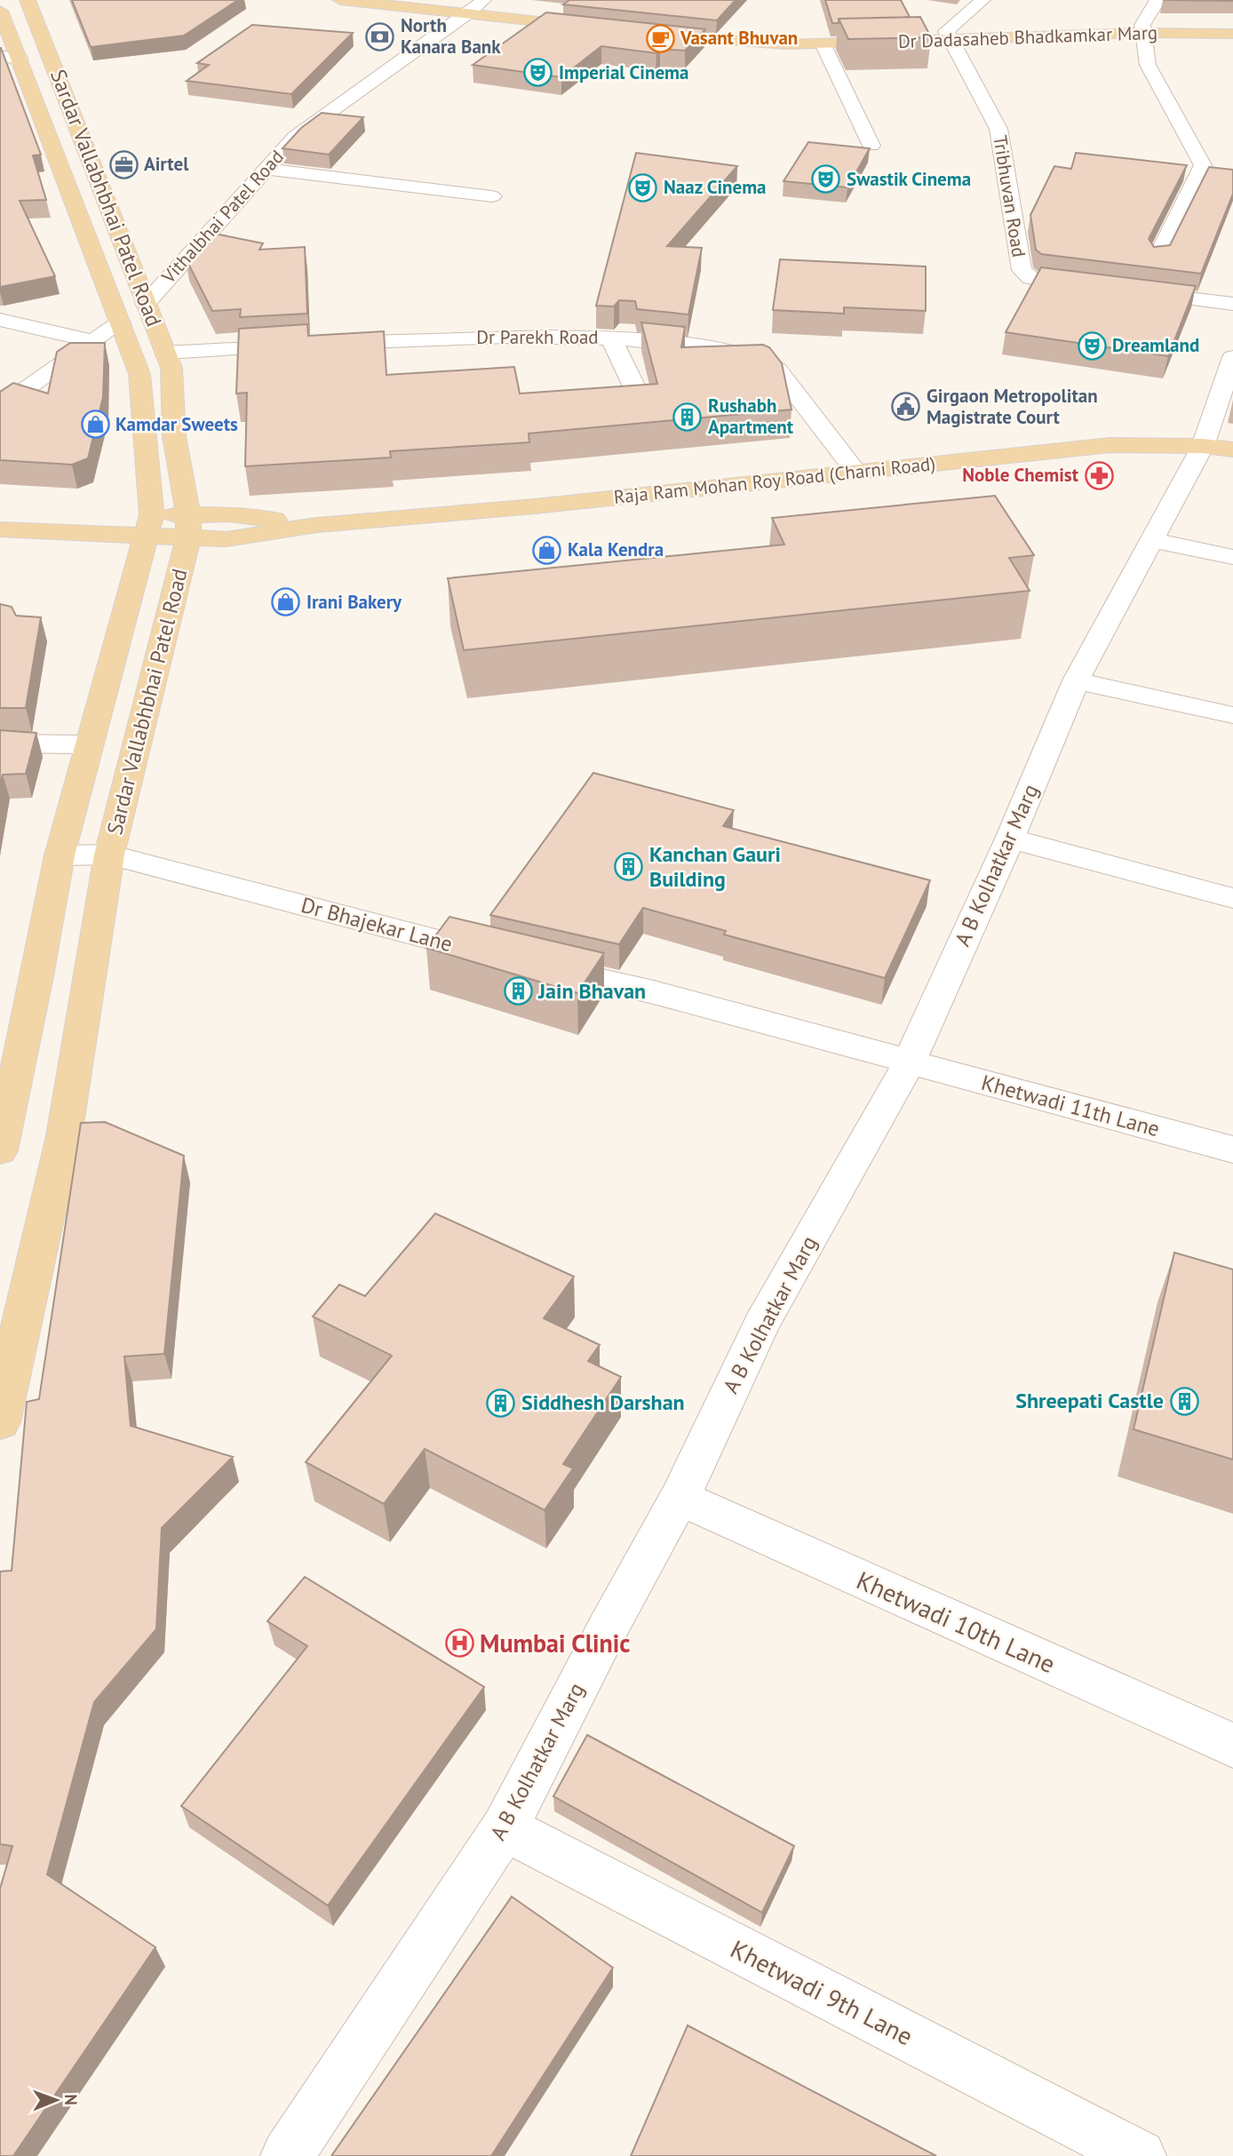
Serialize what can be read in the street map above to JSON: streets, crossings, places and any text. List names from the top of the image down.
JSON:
{
  "streets": {
    "main road": ["Dr Dadasaheb Bhadkamkar Marg", "Sardar Vallabhbhai Patel Road", "Raja Ram Mohan Roy Road (Charni Road)"],
    "street": [
      "Tribhuvan Road",
      "Vithalbhai Patel Road",
      "Dr Parekh Road",
      "A B Kolhatkar Marg",
      "Dr Bhajekar Lane",
      "Khetwadi 11th Lane",
      "Khetwadi 10th Lane",
      "Khetwadi 9th Lane"
    ]
  },
  "crossings": [
    ["Dr Dadasaheb Bhadkamkar Marg", "Tribhuvan Road"],
    ["Sardar Vallabhbhai Patel Road", "Vithalbhai Patel Road"],
    ["Sardar Vallabhbhai Patel Road", "Dr Parekh Road"],
    ["Sardar Vallabhbhai Patel Road", "Raja Ram Mohan Roy Road (Charni Road)"],
    ["Sardar Vallabhbhai Patel Road", "Dr Bhajekar Lane"],
    ["Dr Parekh Road", "Raja Ram Mohan Roy Road (Charni Road)"],
    ["Raja Ram Mohan Roy Road (Charni Road)", "A B Kolhatkar Marg"],
    ["A B Kolhatkar Marg", "Dr Bhajekar Lane"],
    ["A B Kolhatkar Marg", "Khetwadi 11th Lane"],
    ["A B Kolhatkar Marg", "Khetwadi 10th Lane"],
    ["A B Kolhatkar Marg", "Khetwadi 9th Lane"],
    ["Dr Bhajekar Lane", "Khetwadi 11th Lane"]
  ],
  "places": {
    "bank": ["North Kanara Bank"],
    "cafe": ["Vasant Bhuvan"],
    "theatre": [
      "Imperial Cinema",
      "Swastik Cinema",
      "Naaz Cinema",
      "Dreamland"
    ],
    "office": ["Airtel"],
    "public building": ["Girgaon Metropolitan Magistrate Court"],
    "building": [
      "Rushabh Apartment",
      "Kanchan Gauri Building",
      "Jain Bhavan",
      "Shreepati Castle",
      "Siddhesh Darshan"
    ],
    "shop": ["Kamdar Sweets", "Kala Kendra", "Irani Bakery"],
    "pharmacy": ["Noble Chemist"],
    "hospital": ["Mumbai Clinic"]
  },
  "north": "right"
}
